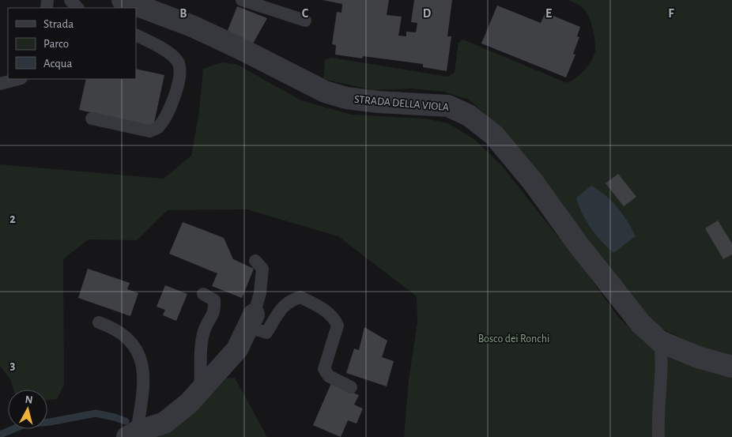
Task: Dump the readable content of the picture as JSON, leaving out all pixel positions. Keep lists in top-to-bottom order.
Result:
{
  "streets": {
    "street": ["STRADA DELLA VIOLA"]
  },
  "parks": ["Bosco dei Ronchi"],
  "legend": ["Strada", "Parco", "Acqua"],
  "north": "top",
  "grid": {
    "columns": [
      "B",
      "C",
      "D",
      "E",
      "F"
    ],
    "rows": ["2", "3"]
  }
}
